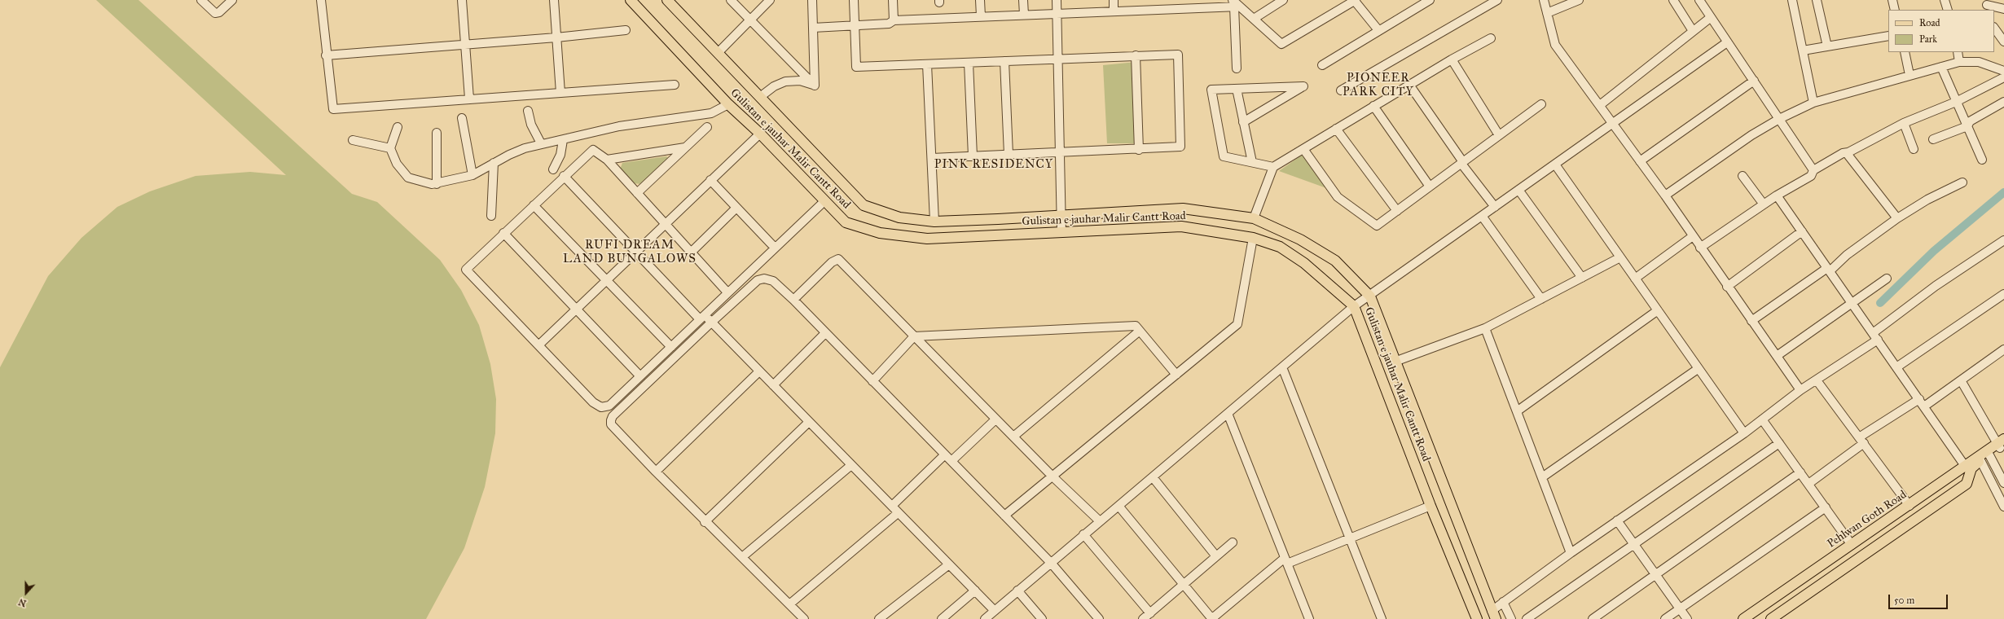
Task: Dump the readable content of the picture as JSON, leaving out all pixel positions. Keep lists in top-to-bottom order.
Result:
{
  "streets": {
    "main road": ["Gulistan e jauhar Malir Cantt Road", "Pehlwan Goth Road"]
  },
  "districts": ["PIONEER PARK CITY", "PINK RESIDENCY", "RUFI DREAM LAND BUNGALOWS"],
  "legend": ["Road", "Park"],
  "scale_bar": "50 m",
  "north": "bottom"
}
